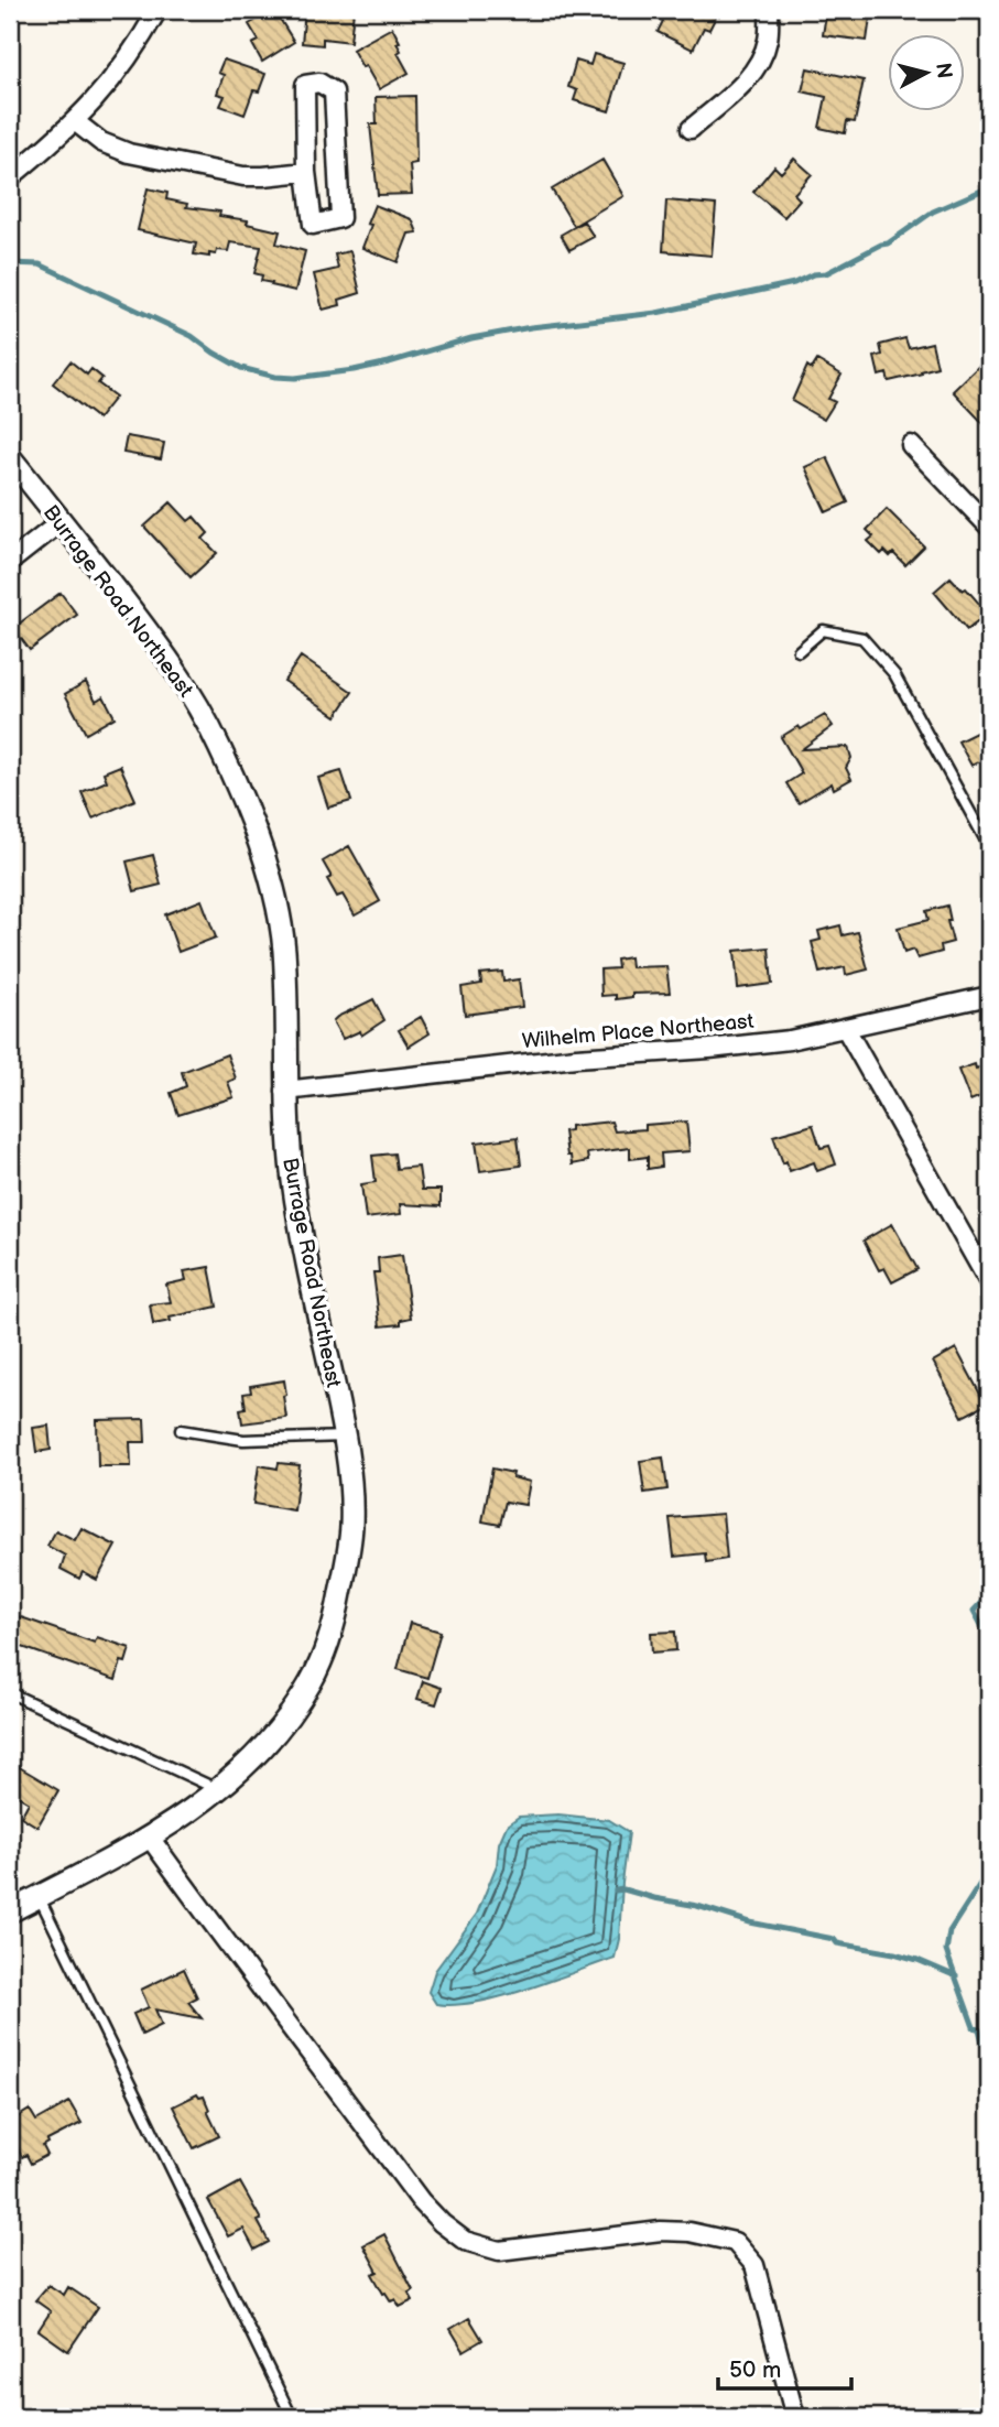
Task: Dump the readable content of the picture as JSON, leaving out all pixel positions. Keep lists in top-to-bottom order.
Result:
{
  "streets": {
    "street": ["Burrage Road Northeast", "Wilhelm Place Northeast"]
  },
  "crossings": [
    ["Burrage Road Northeast", "Wilhelm Place Northeast"]
  ],
  "scale_bar": "50 m",
  "north": "right"
}
